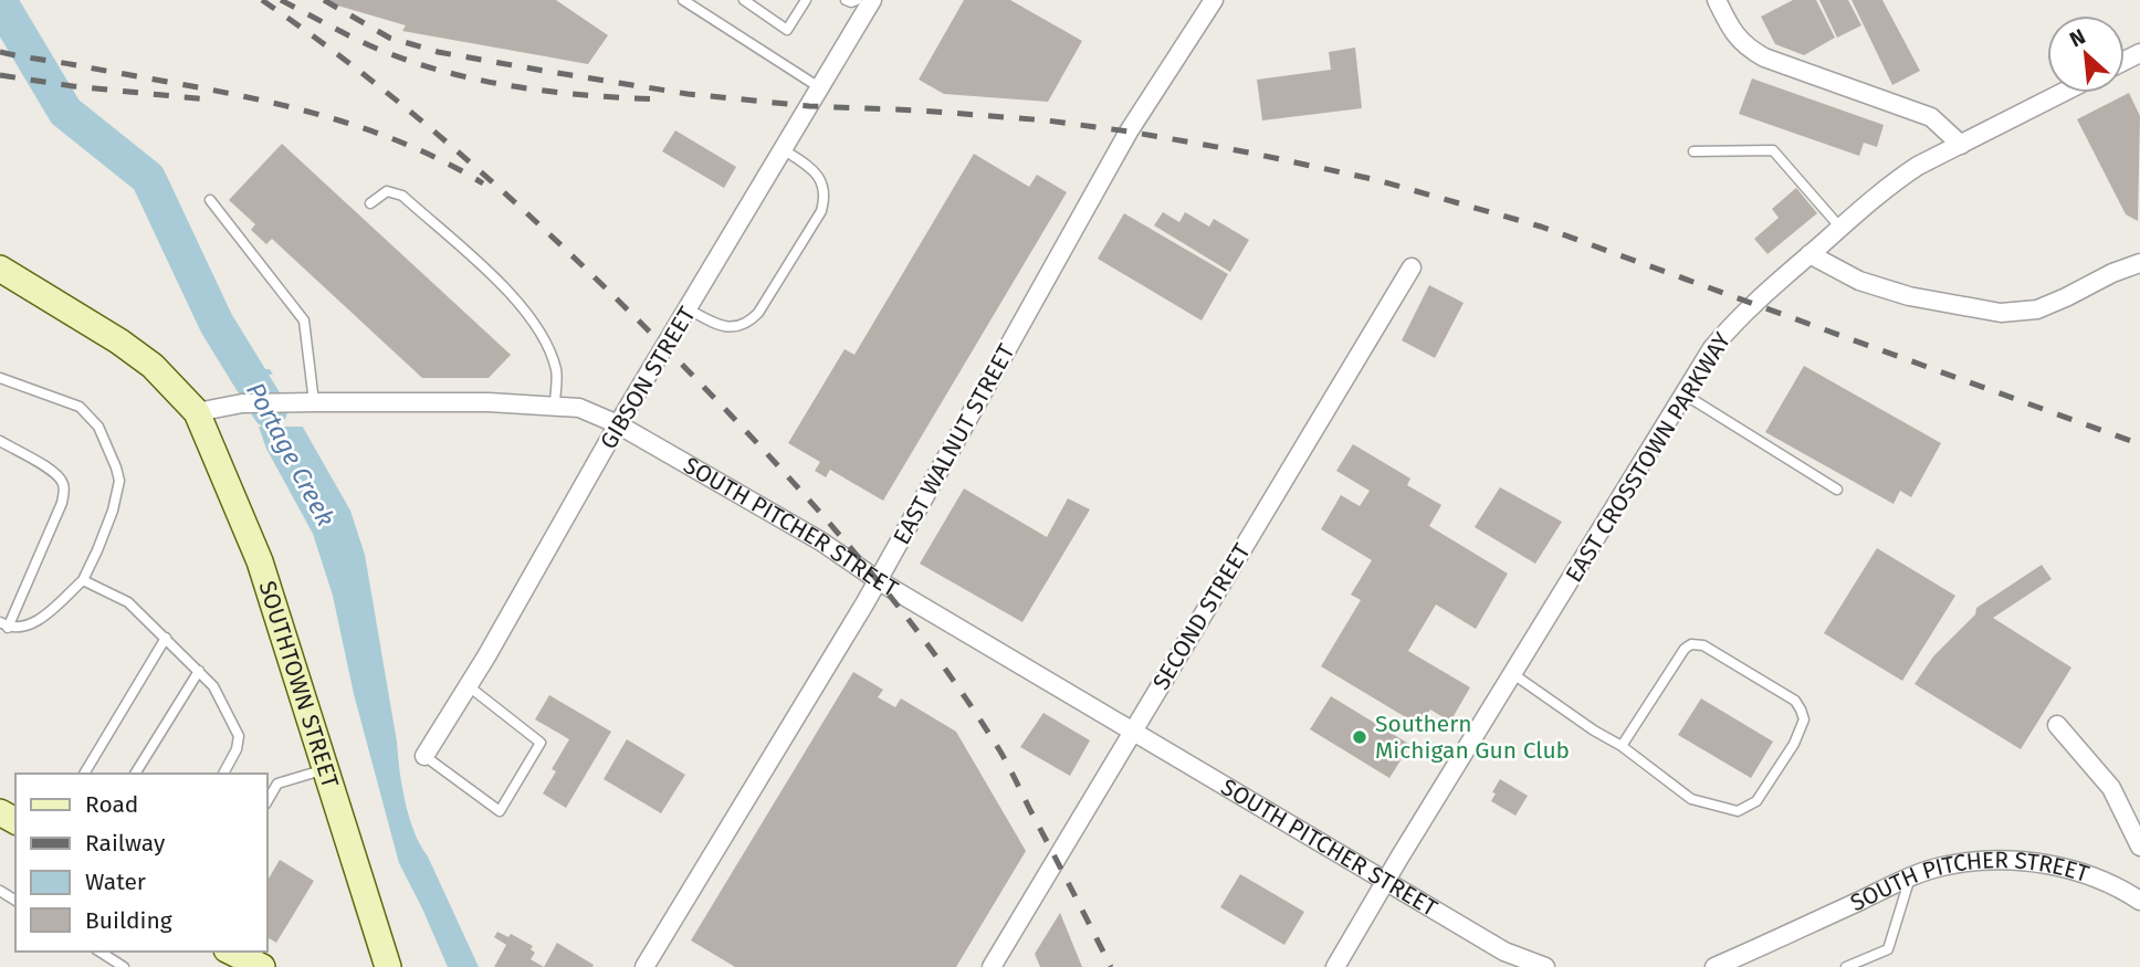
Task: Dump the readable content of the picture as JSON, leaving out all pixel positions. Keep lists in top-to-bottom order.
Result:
{
  "streets": {
    "main road": ["SOUTHTOWN STREET"],
    "street": [
      "GIBSON STREET",
      "EAST WALNUT STREET",
      "EAST CROSSTOWN PARKWAY",
      "SOUTH PITCHER STREET",
      "SECOND STREET"
    ]
  },
  "crossings": [
    ["GIBSON STREET", "SOUTH PITCHER STREET"],
    ["EAST WALNUT STREET", "SOUTH PITCHER STREET"],
    ["EAST CROSSTOWN PARKWAY", "SOUTH PITCHER STREET"],
    ["SOUTH PITCHER STREET", "SECOND STREET"],
    ["SOUTH PITCHER STREET", "SOUTHTOWN STREET"]
  ],
  "water": ["Portage Creek"],
  "places": ["Southern Michigan Gun Club"],
  "legend": [
    "Road",
    "Railway",
    "Water",
    "Building"
  ],
  "north": "top left"
}
